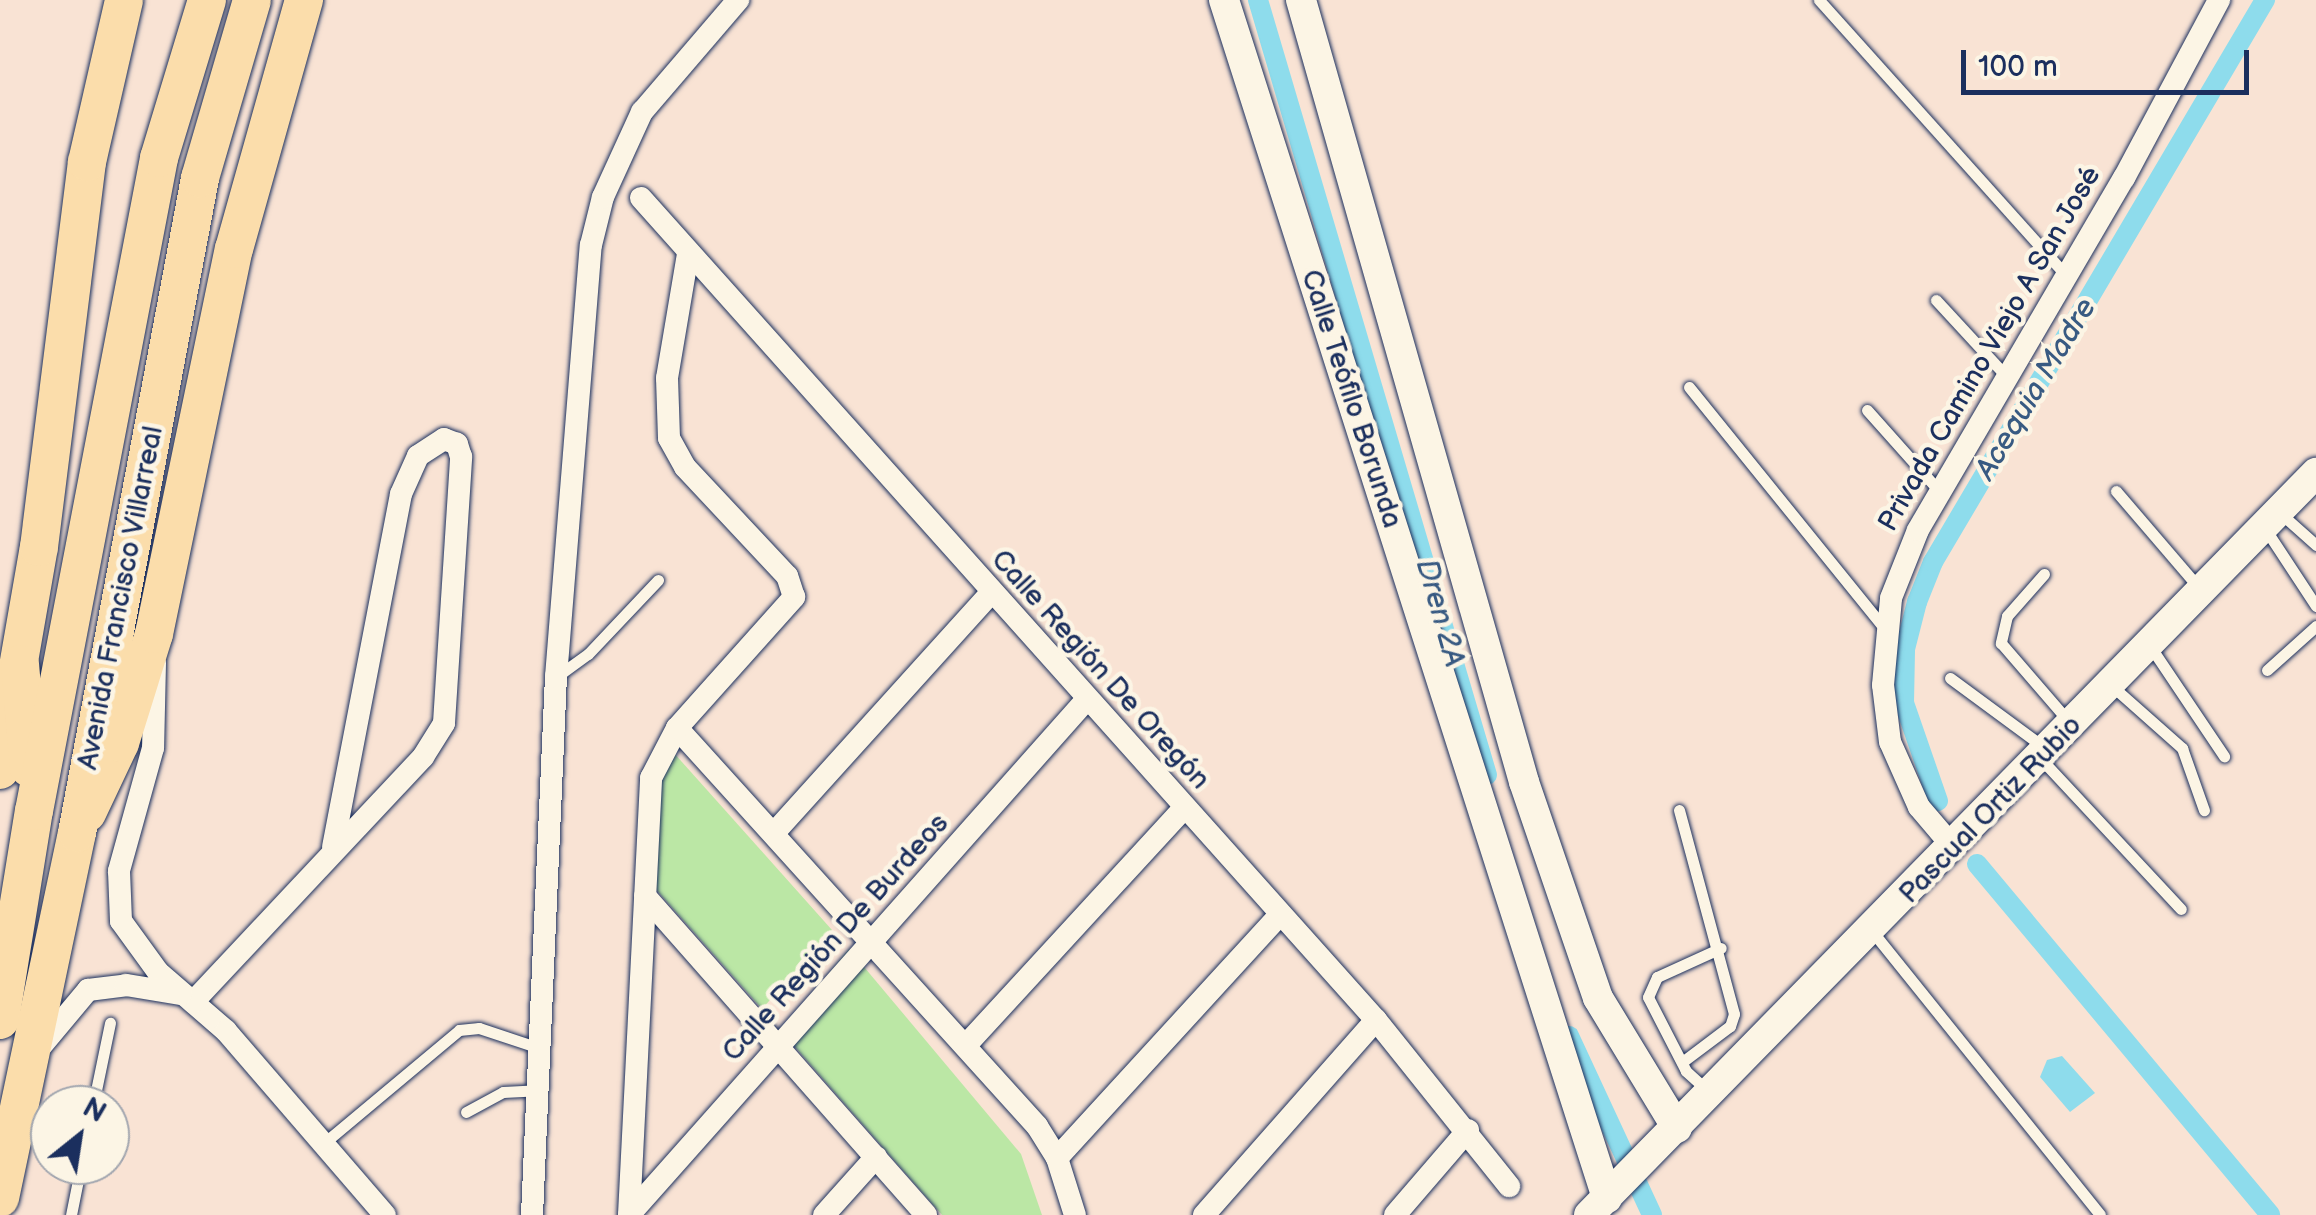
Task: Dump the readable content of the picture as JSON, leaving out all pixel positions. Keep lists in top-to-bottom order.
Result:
{
  "streets": {
    "main road": ["Avenida Francisco Villarreal"],
    "street": [
      "Privada Camino Viejo A San José",
      "Calle Teófilo Borunda",
      "Calle Región De Oregón",
      "Pascual Ortiz Rubio",
      "Calle Región De Burdeos"
    ]
  },
  "crossings": [
    ["Privada Camino Viejo A San José", "Pascual Ortiz Rubio"],
    ["Calle Teófilo Borunda", "Pascual Ortiz Rubio"],
    ["Calle Región De Oregón", "Calle Región De Burdeos"]
  ],
  "water": ["Acequia Madre", "Dren 2A"],
  "scale_bar": "100 m",
  "north": "top right"
}
